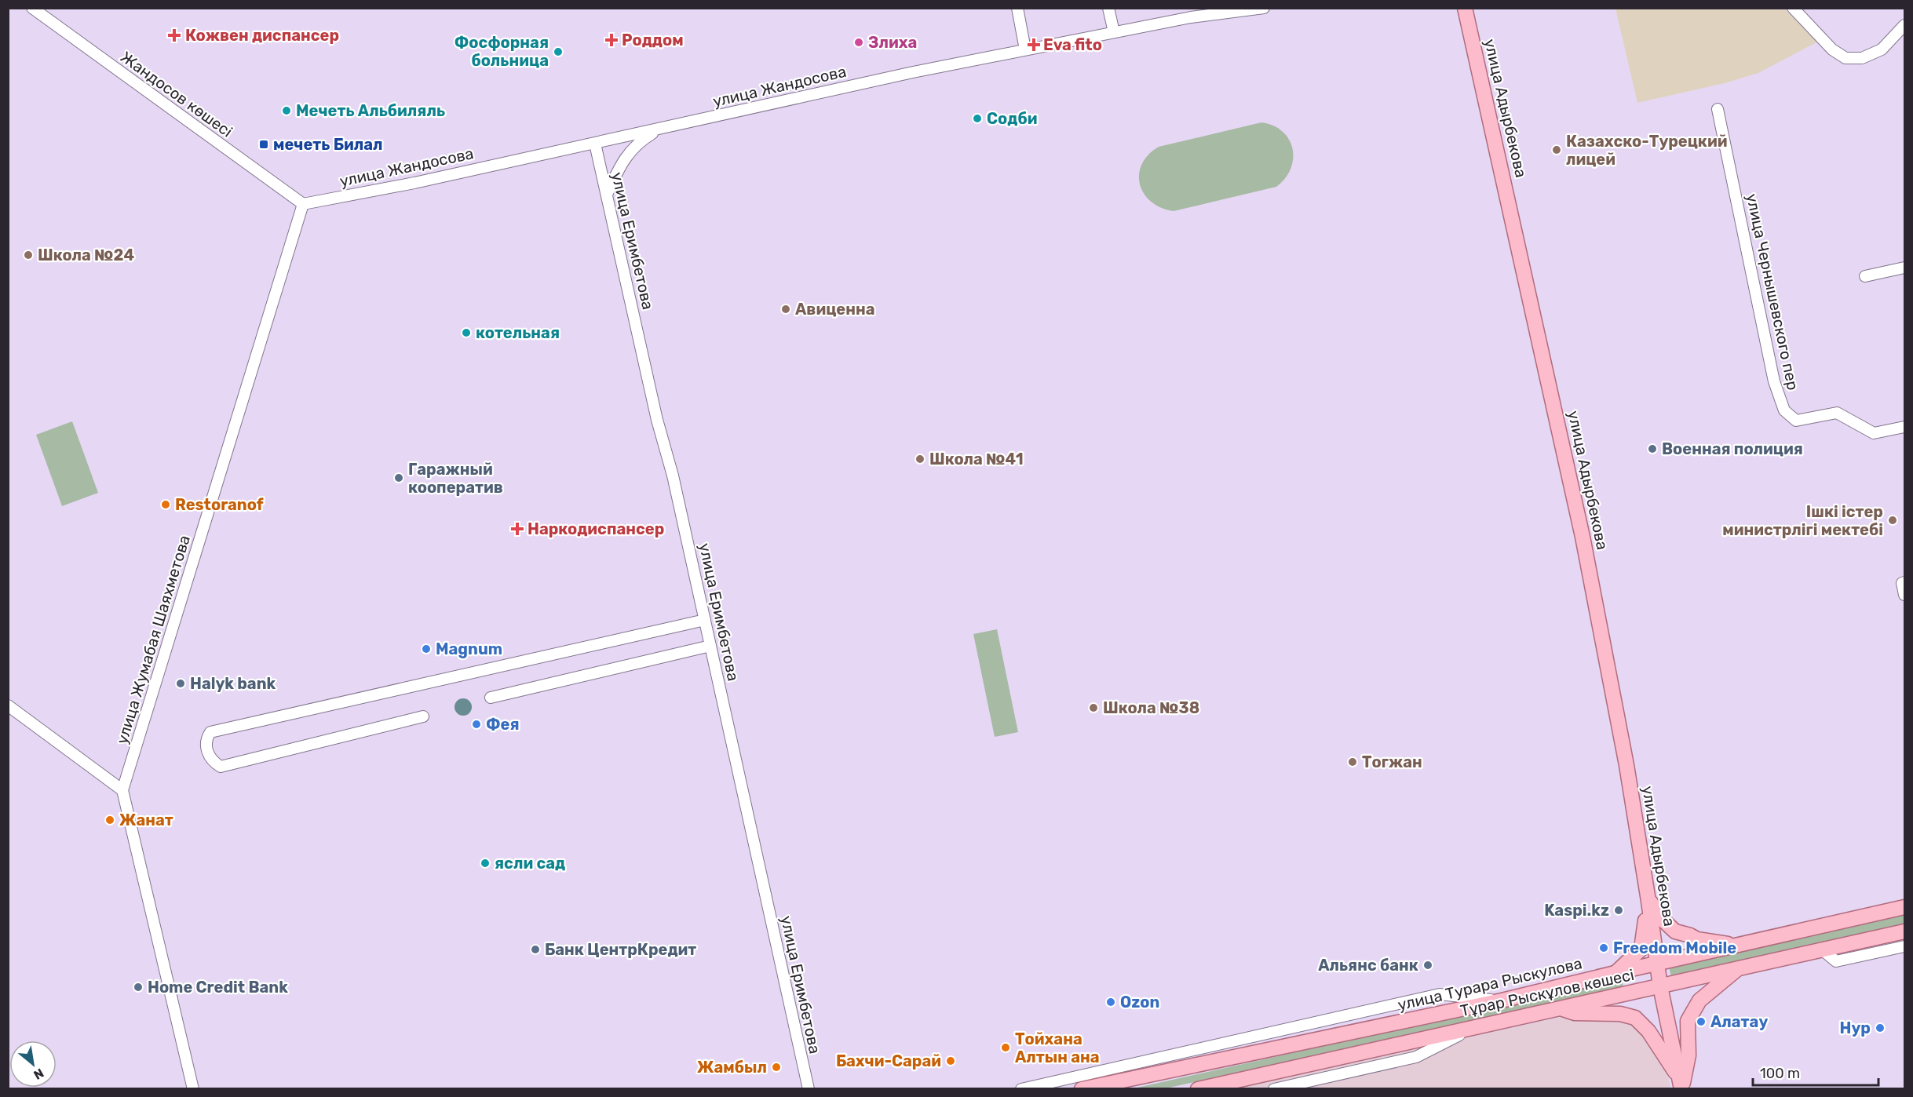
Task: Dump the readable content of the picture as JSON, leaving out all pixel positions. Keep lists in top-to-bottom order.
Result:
{
  "streets": {
    "main road": ["улица Адырбекова", "улица Турара Рыскулова", "Тұрар Рыскұлов көшесі"],
    "street": [
      "улица Жандосова",
      "Жандосов көшесі",
      "улица Еримбетова",
      "улица Чернышевского пер",
      "улица Жумабая Шаяхметова"
    ]
  },
  "crossings": [
    ["улица Жандосова", "Жандосов көшесі"],
    ["улица Жандосова", "улица Еримбетова"],
    ["улица Жандосова", "улица Жумабая Шаяхметова"],
    ["Жандосов көшесі", "улица Жумабая Шаяхметова"],
    ["улица Адырбекова", "улица Турара Рыскулова"],
    ["улица Адырбекова", "Тұрар Рыскұлов көшесі"]
  ],
  "places": {
    "health": [
      "Кожвен диспансер",
      "Роддом",
      "Eva fito",
      "Наркодиспансер"
    ],
    "other": [
      "Злиха",
      "Фосфорная больница",
      "Мечеть Альбиляль",
      "Содби",
      "Казахско-Турецкий лицей",
      "Школа №24",
      "Авиценна",
      "котельная",
      "Военная полиция",
      "Школа №41",
      "Гаражный кооператив",
      "Restoranof",
      "Ішкі істер министрлігі мектебі",
      "Magnum",
      "Halyk bank",
      "Школа №38",
      "Фея",
      "Тогжан",
      "Жанат",
      "ясли сад",
      "Kaspi.kz",
      "Freedom Mobile",
      "Банк ЦентрКредит",
      "Альянс банк",
      "Home Credit Bank",
      "Ozon",
      "Алатау",
      "Нур",
      "Тойхана Алтын ана",
      "Бахчи-Сарай",
      "Жамбыл"
    ],
    "transit": ["мечеть Билал"]
  },
  "scale_bar": "100 m",
  "north": "bottom right"
}
